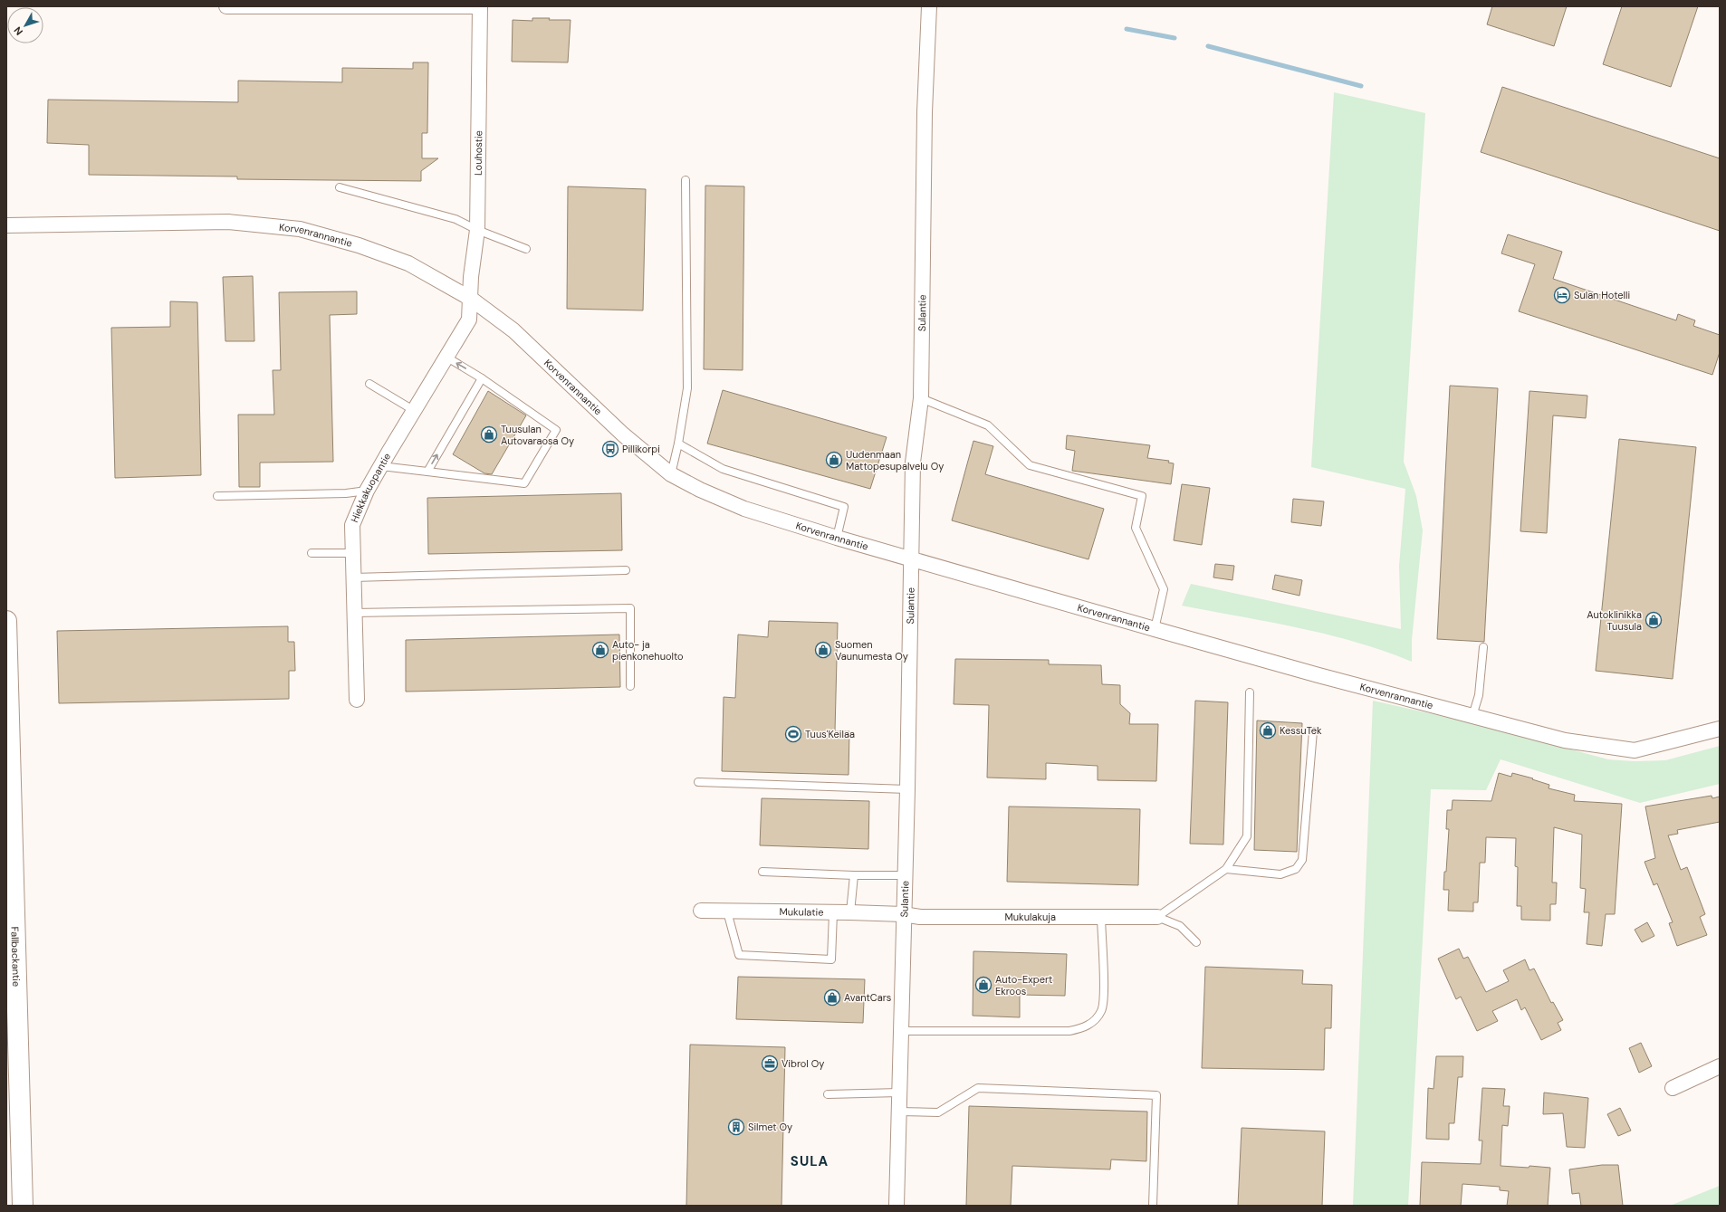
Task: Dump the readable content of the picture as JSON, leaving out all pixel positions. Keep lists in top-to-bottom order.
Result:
{
  "streets": {
    "street": [
      "Louhostie",
      "Korvenrannantie",
      "Sulantie",
      "Hiekkakuopantie",
      "Mukulatie",
      "Mukulakuja",
      "Fallbackantie"
    ]
  },
  "crossings": [
    ["Louhostie", "Korvenrannantie"],
    ["Louhostie", "Hiekkakuopantie"],
    ["Korvenrannantie", "Sulantie"],
    ["Korvenrannantie", "Hiekkakuopantie"],
    ["Sulantie", "Mukulatie"],
    ["Sulantie", "Mukulakuja"],
    ["Mukulatie", "Mukulakuja"]
  ],
  "districts": ["SULA"],
  "places": {
    "hotel": ["Sulan Hotelli"],
    "shop": [
      "Tuusulan Autovaraosa Oy",
      "Uudenmaan Mattopesupalvelu Oy",
      "Autoklinikka Tuusula",
      "Auto- ja pienkonehuolto",
      "Suomen Vaunumesta Oy",
      "KessuTek",
      "Auto-Expert Ekroos",
      "AvantCars"
    ],
    "bus stop": ["Pillikorpi"],
    "sports": ["Tuus'Keilaa"],
    "office": ["Vibrol Oy"],
    "building": ["Silmet Oy"]
  },
  "north": "bottom left"
}
